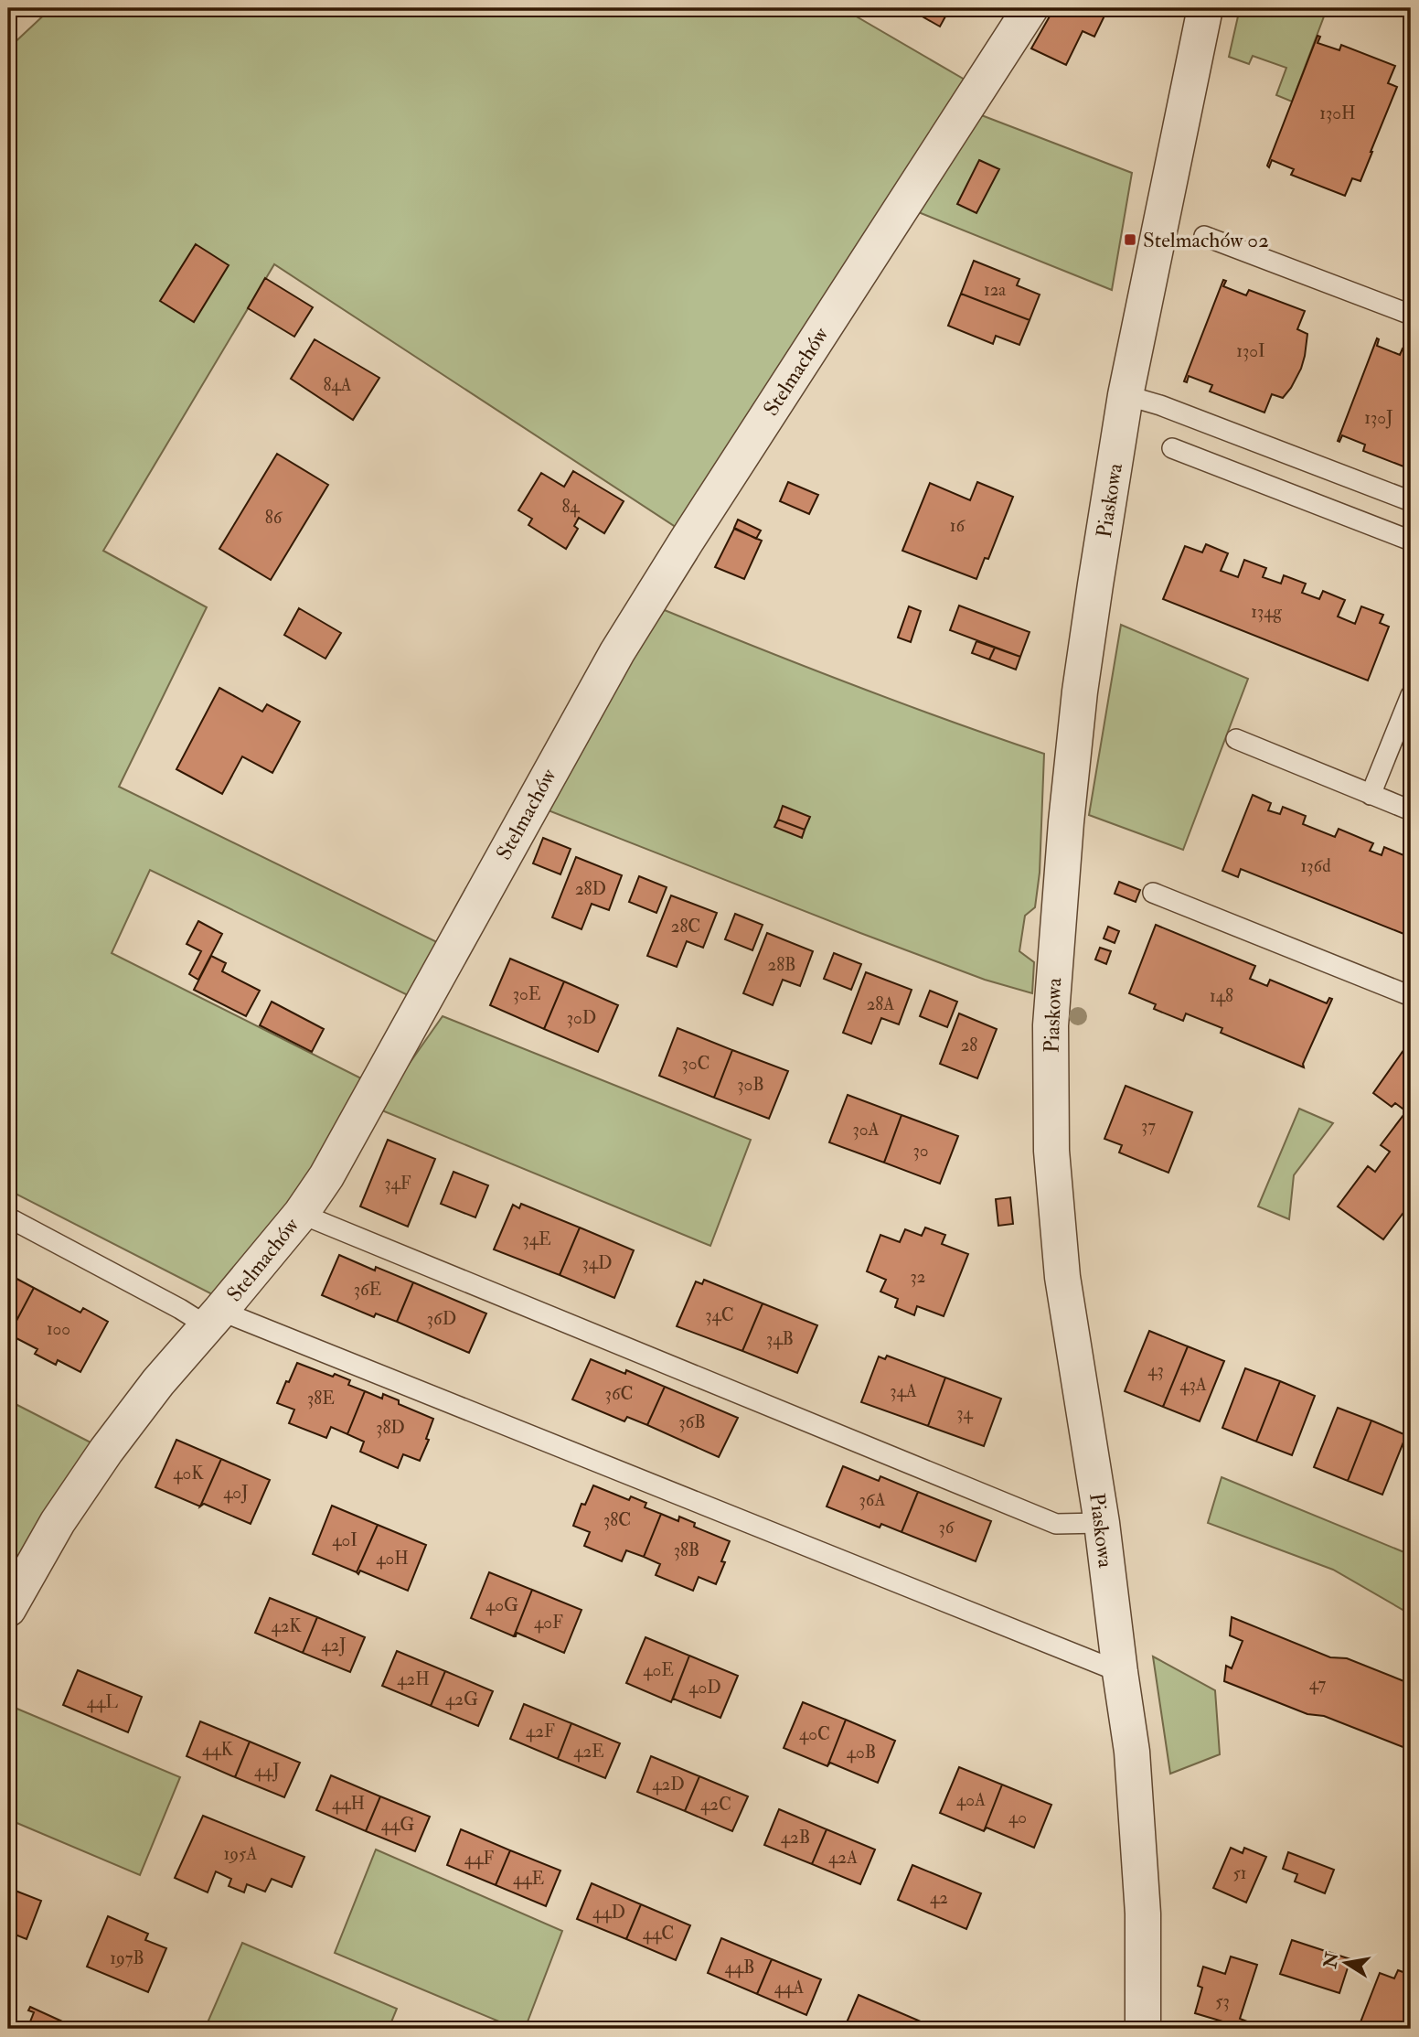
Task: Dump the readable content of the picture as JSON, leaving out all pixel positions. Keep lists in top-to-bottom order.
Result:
{
  "streets": {
    "street": ["Stelmachów", "Piaskowa"]
  },
  "places": {
    "transit": ["Stelmachów 02"]
  },
  "house_numbers": [
    "130H",
    "12a",
    "130I",
    "84A",
    "130J",
    "84",
    "86",
    "16",
    "134g",
    "136d",
    "28D",
    "28C",
    "28B",
    "30E",
    "148",
    "28A",
    "30D",
    "28",
    "30C",
    "30B",
    "37",
    "30A",
    "30",
    "34F",
    "34E",
    "34D",
    "32",
    "36E",
    "34C",
    "36D",
    "100",
    "34B",
    "43",
    "43A",
    "34A",
    "36C",
    "38E",
    "34",
    "36B",
    "38D",
    "40K",
    "40J",
    "36A",
    "38C",
    "36",
    "40I",
    "38B",
    "40H",
    "40G",
    "40F",
    "42K",
    "42J",
    "40E",
    "42H",
    "47",
    "40D",
    "42G",
    "44L",
    "42F",
    "40C",
    "44K",
    "42E",
    "40B",
    "44J",
    "42D",
    "40A",
    "44H",
    "42C",
    "40",
    "44G",
    "42B",
    "195A",
    "42A",
    "44F",
    "51",
    "44E",
    "42",
    "44D",
    "44C",
    "197B",
    "44B",
    "44A",
    "53"
  ],
  "north": "left"
}
